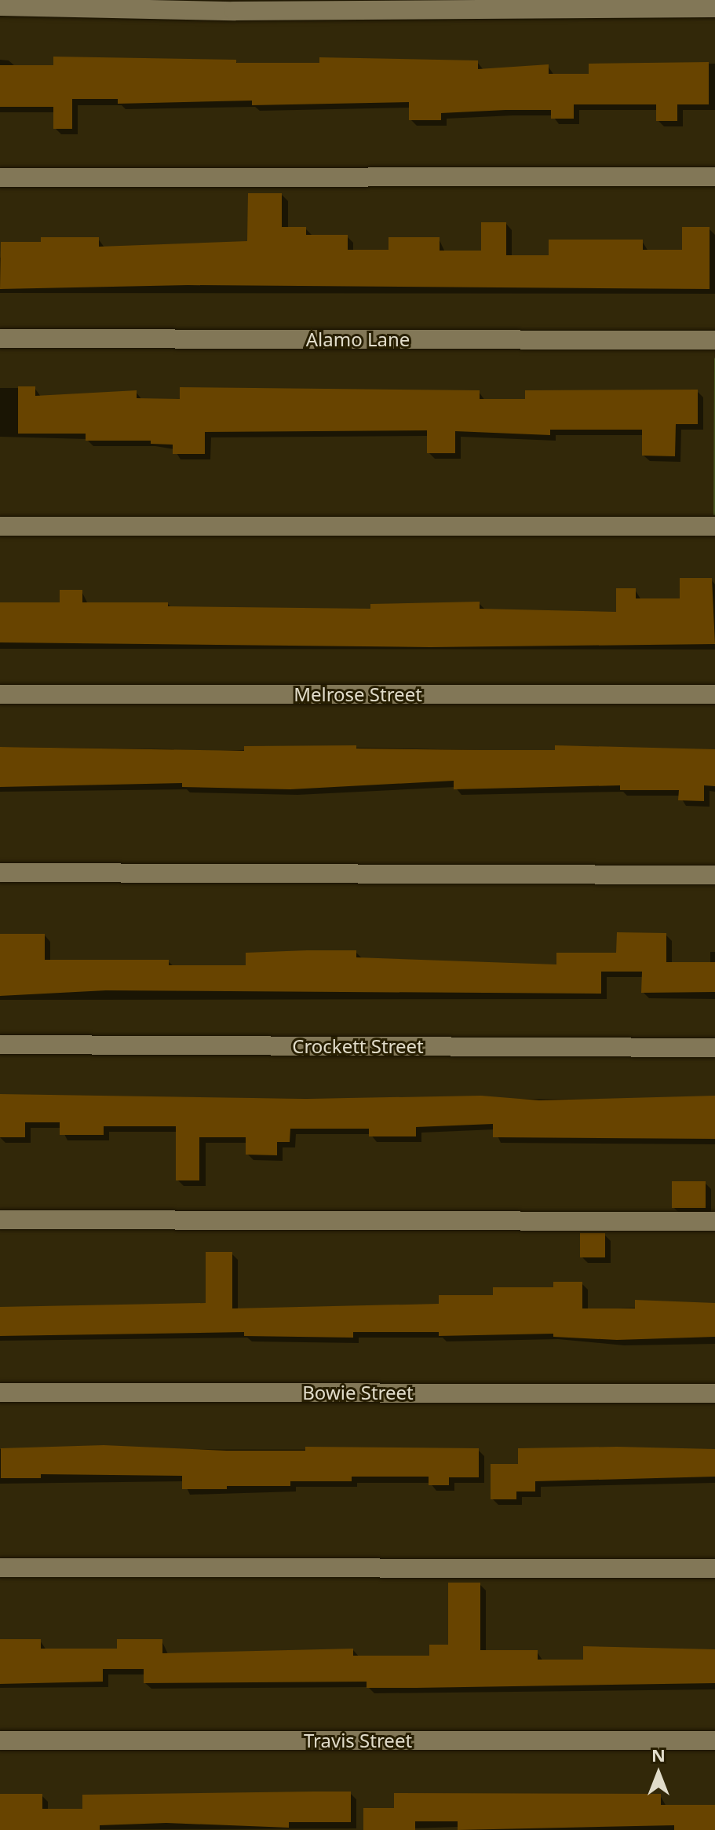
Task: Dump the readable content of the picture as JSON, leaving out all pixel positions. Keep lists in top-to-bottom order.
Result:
{
  "streets": {
    "street": [
      "Alamo Lane",
      "Melrose Street",
      "Crockett Street",
      "Bowie Street",
      "Travis Street"
    ]
  },
  "north": "top"
}
